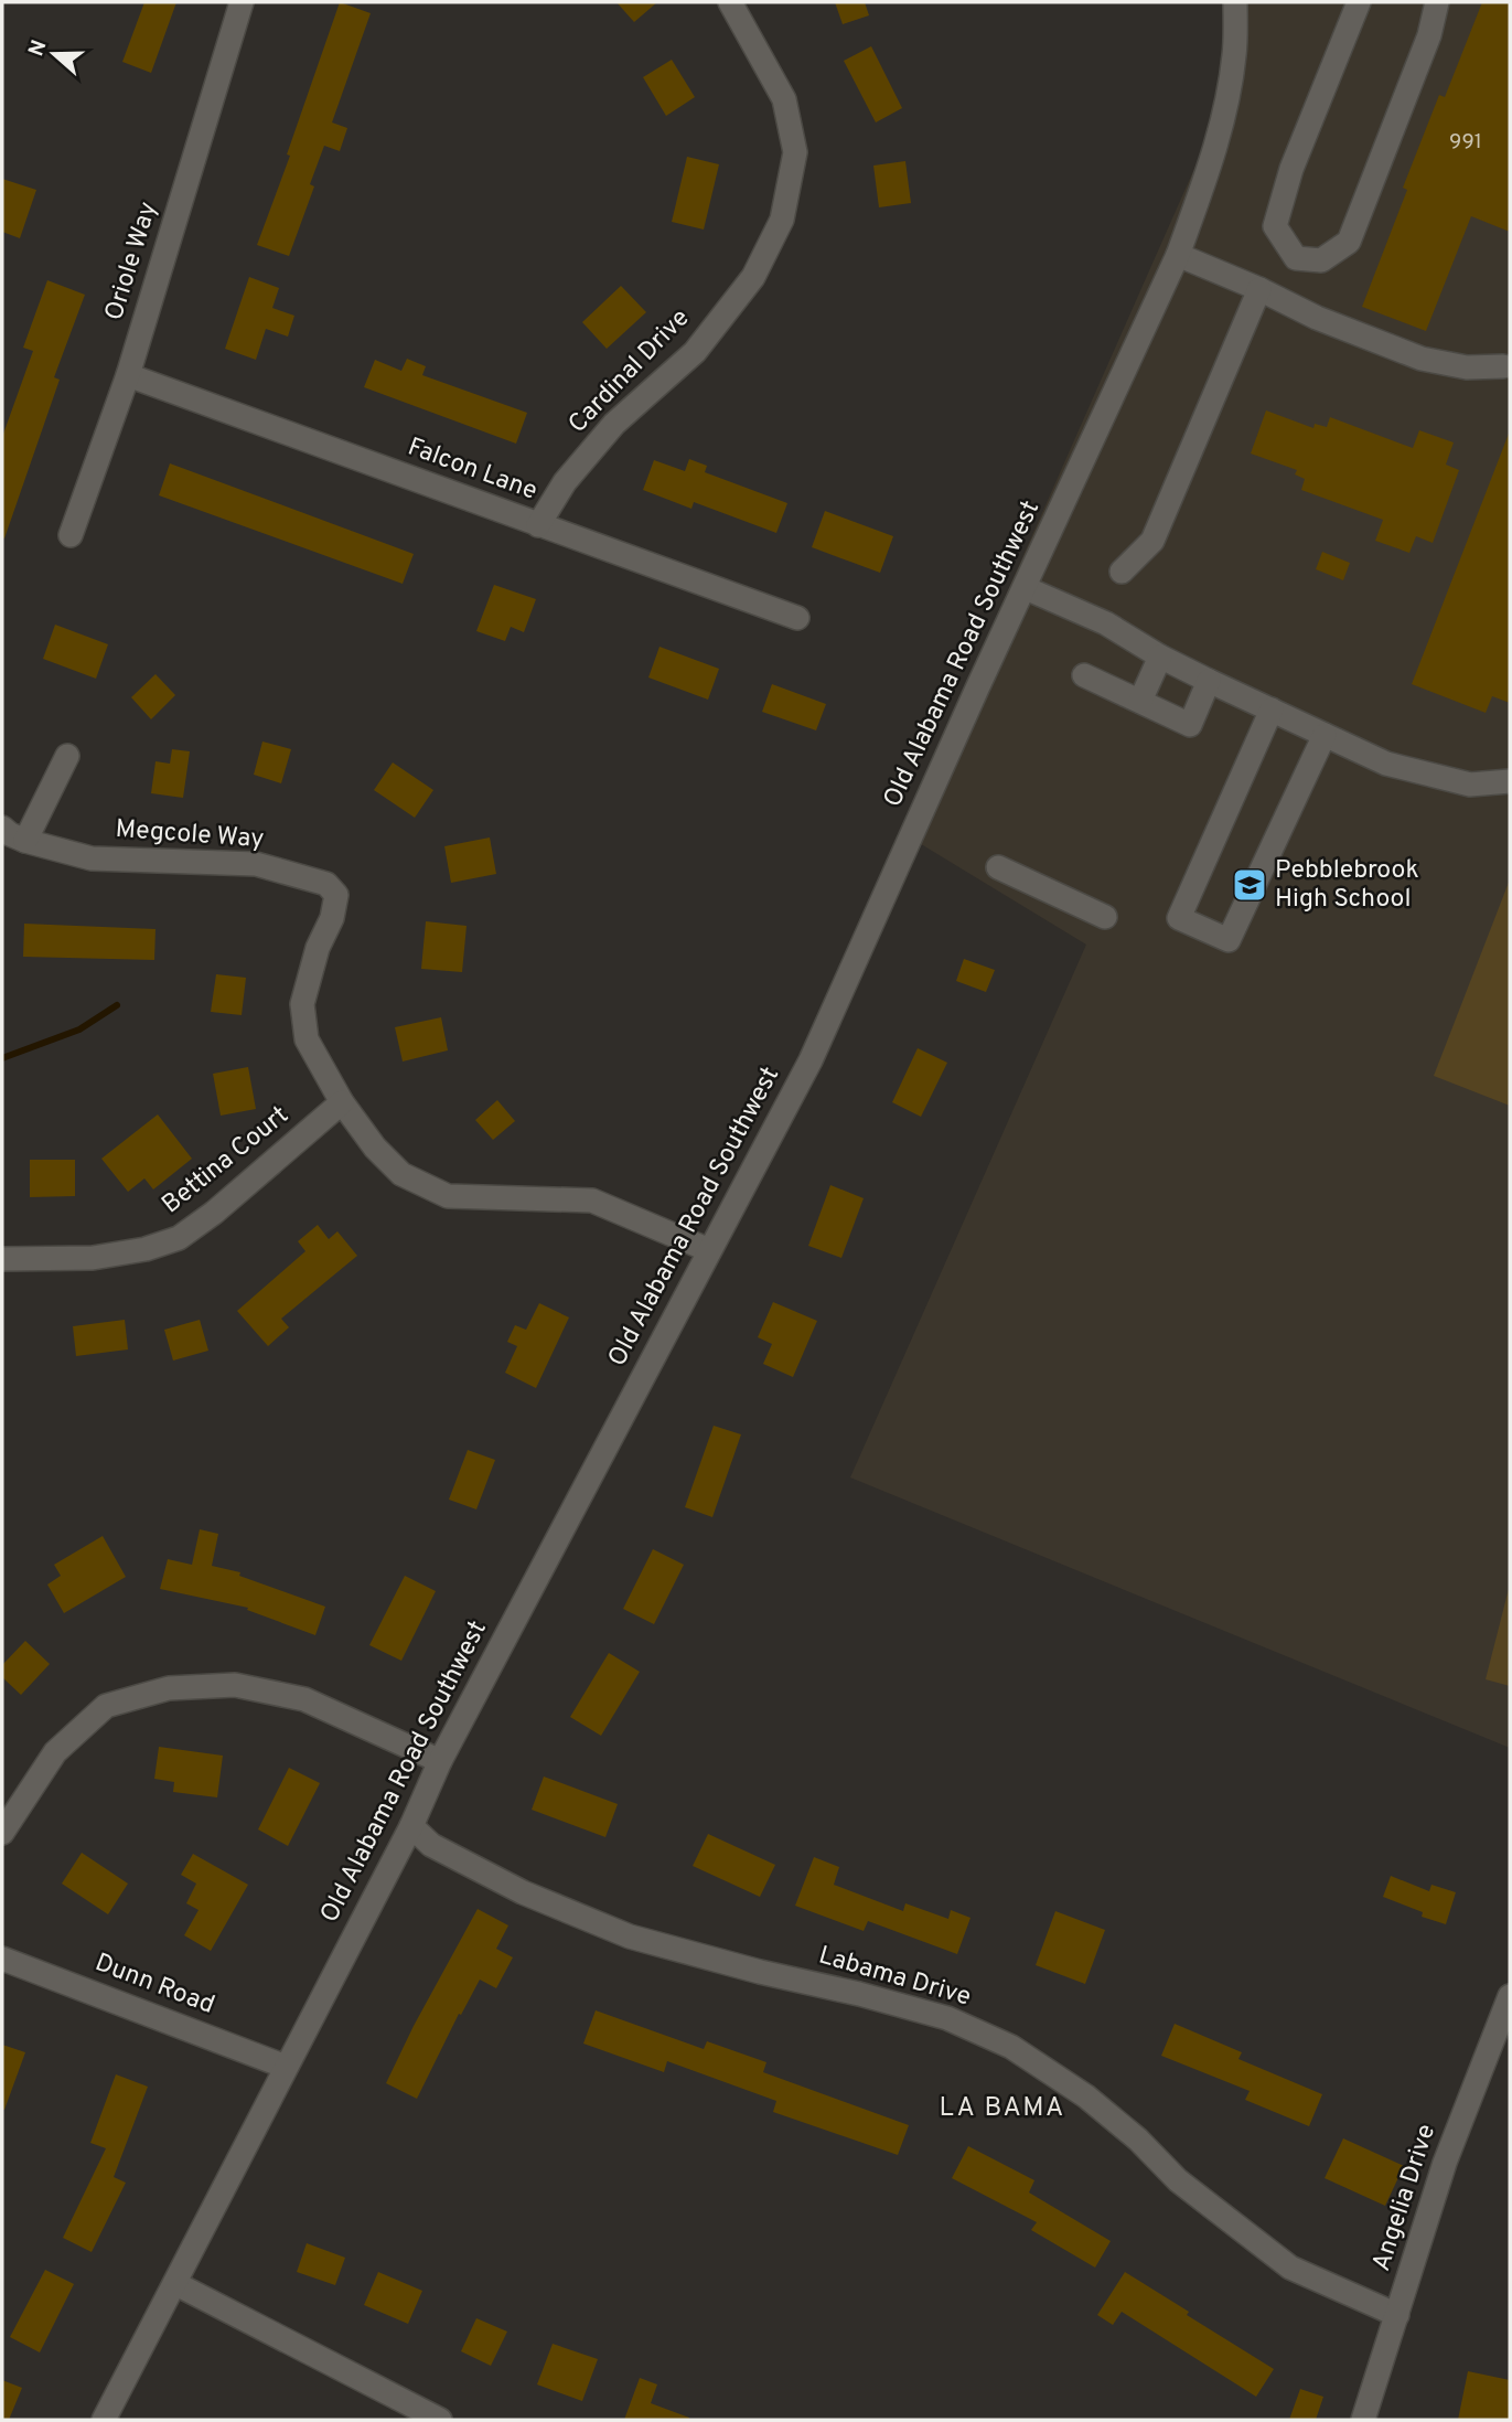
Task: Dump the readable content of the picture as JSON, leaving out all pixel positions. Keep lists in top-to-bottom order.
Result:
{
  "streets": {
    "street": [
      "Oriole Way",
      "Cardinal Drive",
      "Falcon Lane",
      "Old Alabama Road Southwest",
      "Megcole Way",
      "Bettina Court",
      "Labama Drive",
      "Dunn Road",
      "Angelia Drive"
    ]
  },
  "crossings": [
    ["Oriole Way", "Falcon Lane"],
    ["Cardinal Drive", "Falcon Lane"],
    ["Old Alabama Road Southwest", "Megcole Way"],
    ["Old Alabama Road Southwest", "Labama Drive"],
    ["Old Alabama Road Southwest", "Dunn Road"],
    ["Megcole Way", "Bettina Court"],
    ["Labama Drive", "Angelia Drive"]
  ],
  "districts": ["LA BAMA"],
  "places": {
    "school or university": ["Pebblebrook High School"]
  },
  "house_numbers": ["991"],
  "north": "left"
}
